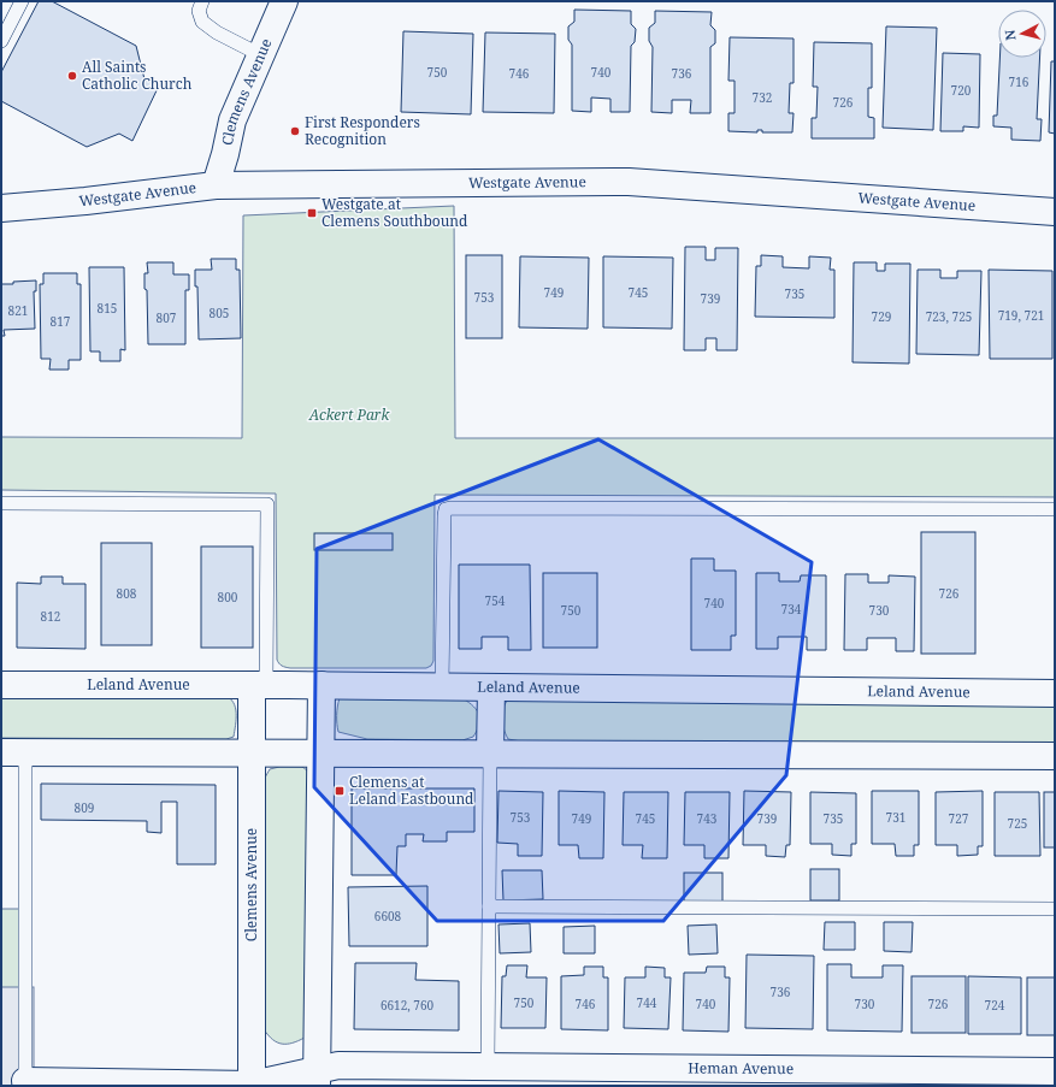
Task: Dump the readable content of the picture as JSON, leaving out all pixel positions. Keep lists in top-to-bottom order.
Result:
{
  "streets": {
    "street": [
      "Clemens Avenue",
      "Westgate Avenue",
      "Leland Avenue",
      "Heman Avenue"
    ]
  },
  "crossings": [
    ["Clemens Avenue", "Westgate Avenue"],
    ["Clemens Avenue", "Leland Avenue"],
    ["Clemens Avenue", "Heman Avenue"]
  ],
  "parks": ["Ackert Park"],
  "places": {
    "other": ["All Saints Catholic Church", "First Responders Recognition"],
    "transit": ["Westgate at Clemens Southbound", "Clemens at Leland Eastbound"]
  },
  "house_numbers": [
    "750",
    "740",
    "746",
    "736",
    "716",
    "720",
    "732",
    "726",
    "749",
    "745",
    "735",
    "753",
    "739",
    "815",
    "821",
    "805",
    "719, 721",
    "729",
    "723, 725",
    "807",
    "817",
    "808",
    "726",
    "800",
    "754",
    "740",
    "734",
    "750",
    "730",
    "812",
    "809",
    "753",
    "731",
    "749",
    "745",
    "743",
    "739",
    "735",
    "727",
    "725",
    "6608",
    "736",
    "750",
    "744",
    "746",
    "740",
    "730",
    "726",
    "6612, 760",
    "724"
  ],
  "north": "left"
}
